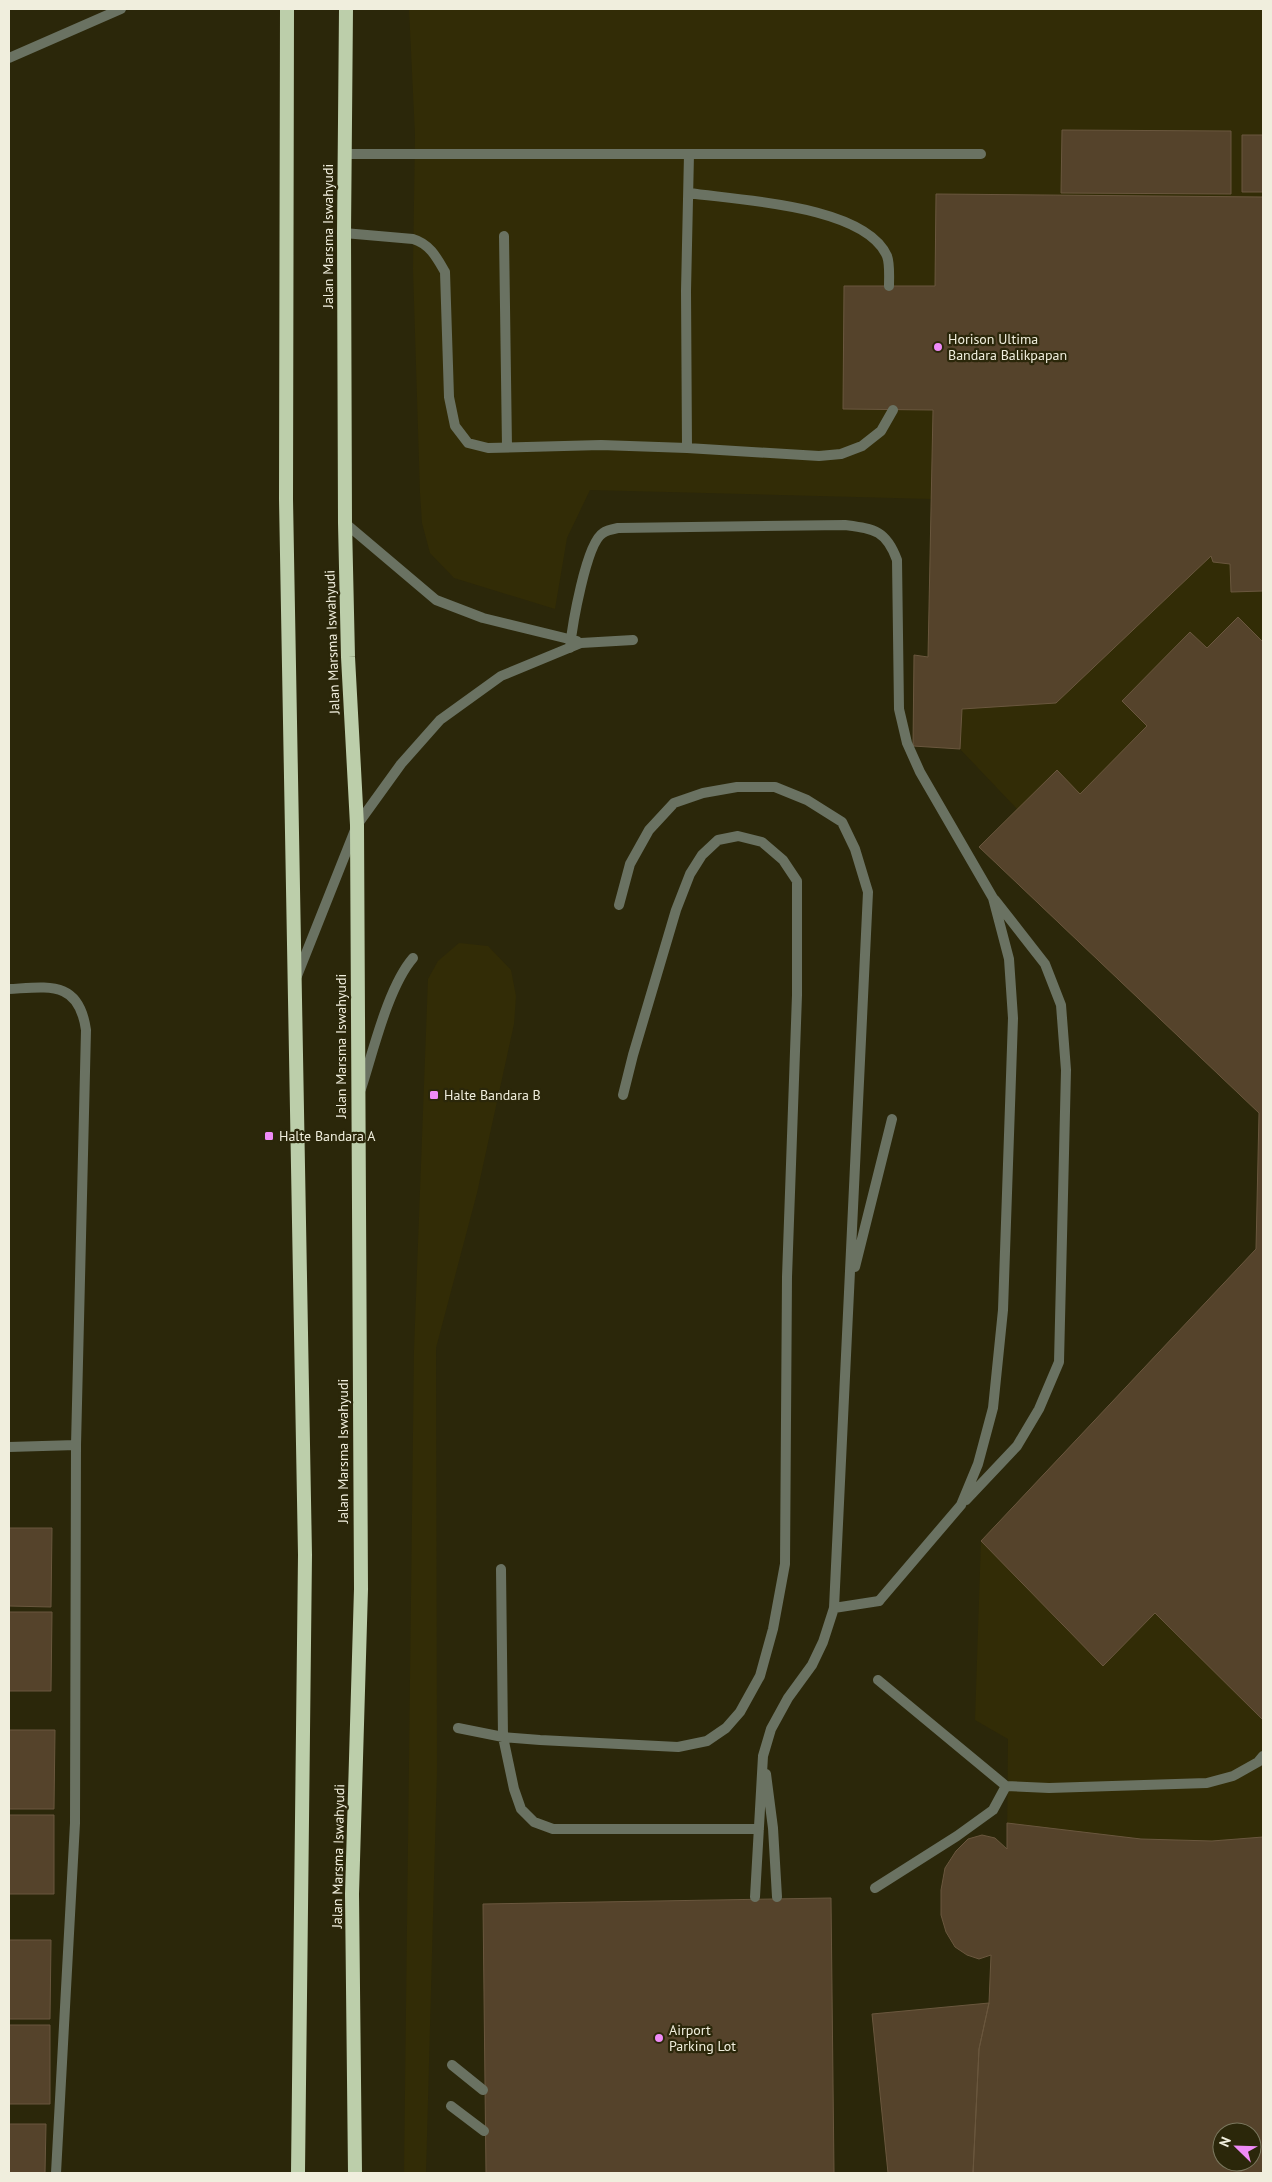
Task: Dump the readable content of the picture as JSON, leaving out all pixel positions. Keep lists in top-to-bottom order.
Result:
{
  "streets": {
    "highway": ["Jalan Marsma Iswahyudi"]
  },
  "places": {
    "other": ["Horison Ultima Bandara Balikpapan", "Airport Parking Lot"],
    "transit": ["Halte Bandara B", "Halte Bandara A"]
  },
  "north": "top left"
}
